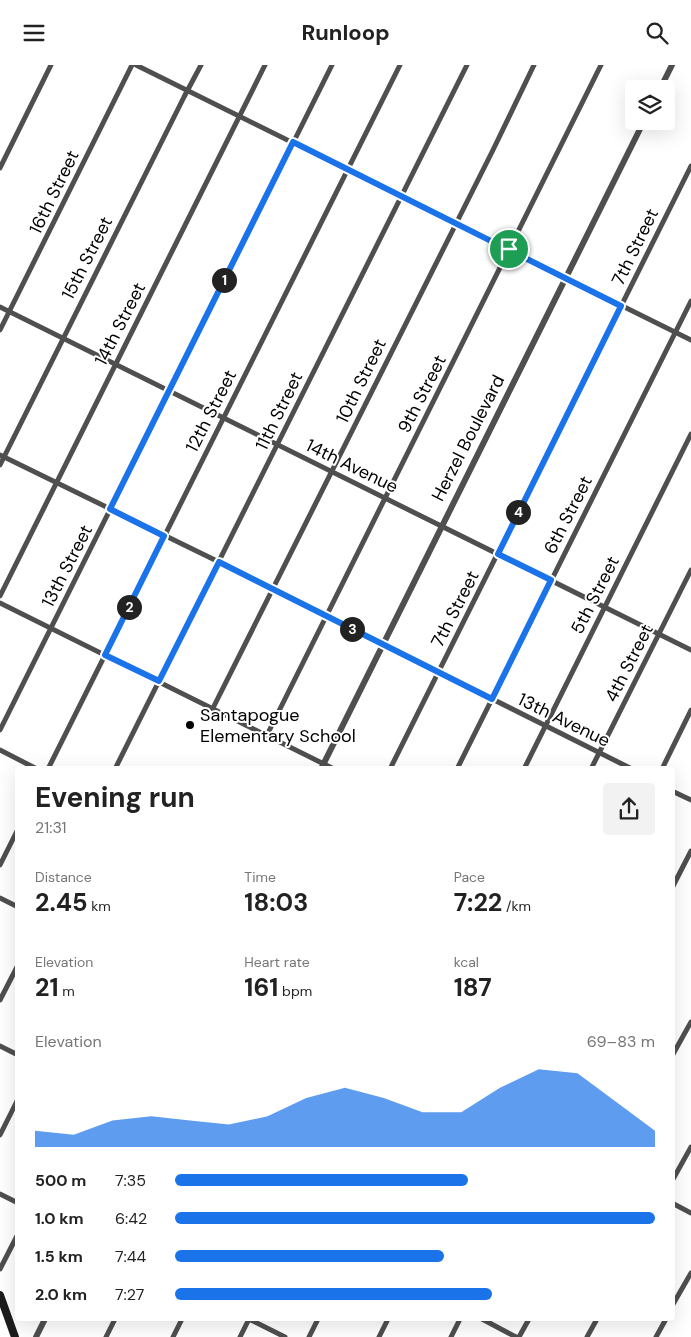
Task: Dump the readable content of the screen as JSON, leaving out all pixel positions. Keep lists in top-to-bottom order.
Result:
{
  "streets": {
    "street": [
      "16th Street",
      "7th Street",
      "15th Street",
      "14th Street",
      "10th Street",
      "9th Street",
      "12th Street",
      "11th Street",
      "Herzel Boulevard",
      "14th Avenue",
      "6th Street",
      "13th Street",
      "5th Street",
      "4th Street",
      "13th Avenue"
    ]
  },
  "crossings": [
    ["16th Street", "14th Avenue"],
    ["7th Street", "14th Avenue"],
    ["7th Street", "13th Avenue"],
    ["15th Street", "14th Avenue"],
    ["15th Street", "13th Avenue"],
    ["14th Street", "14th Avenue"],
    ["14th Street", "13th Avenue"],
    ["10th Street", "14th Avenue"],
    ["10th Street", "13th Avenue"],
    ["9th Street", "14th Avenue"],
    ["9th Street", "13th Avenue"],
    ["12th Street", "14th Avenue"],
    ["12th Street", "13th Avenue"],
    ["11th Street", "14th Avenue"],
    ["11th Street", "13th Avenue"],
    ["Herzel Boulevard", "14th Avenue"],
    ["Herzel Boulevard", "13th Avenue"],
    ["14th Avenue", "6th Street"],
    ["14th Avenue", "13th Street"],
    ["14th Avenue", "5th Street"],
    ["14th Avenue", "4th Street"],
    ["6th Street", "13th Avenue"],
    ["13th Street", "13th Avenue"],
    ["5th Street", "13th Avenue"],
    ["4th Street", "13th Avenue"]
  ],
  "places": ["Santapogue Elementary School"],
  "page": {
    "header": "Runloop",
    "pins": [
      "1",
      "4",
      "2",
      "3"
    ],
    "heading": ["Evening run", "21:31"],
    "stats": [
      ["Distance", "2.45 km"],
      ["Time", "18:03"],
      ["Pace", "7:22 /km"],
      ["Elevation", "21 m"],
      ["Heart rate", "161 bpm"],
      ["kcal", "187"]
    ],
    "chart": ["Elevation", "69–83 m"],
    "list": [
      {
        "name": "500 m",
        "note": "7:35"
      },
      {
        "name": "1.0 km",
        "note": "6:42"
      },
      {
        "name": "1.5 km",
        "note": "7:44"
      },
      {
        "name": "2.0 km",
        "note": "7:27"
      }
    ]
  }
}
